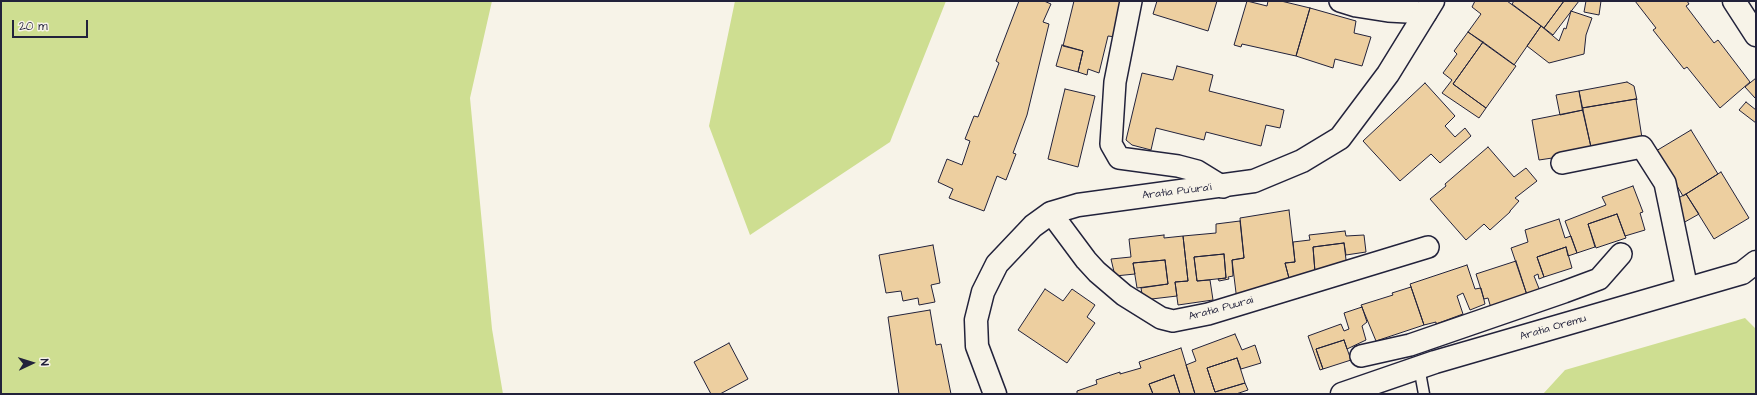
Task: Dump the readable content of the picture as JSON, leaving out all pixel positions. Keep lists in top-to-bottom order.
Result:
{
  "streets": {
    "main road": ["Aratia Pu'ura'i", "Aratia Oremu"],
    "street": ["Aratia Puurai"]
  },
  "crossings": [
    ["Aratia Pu'ura'i", "Aratia Puurai"]
  ],
  "scale_bar": "20 m",
  "north": "right"
}
